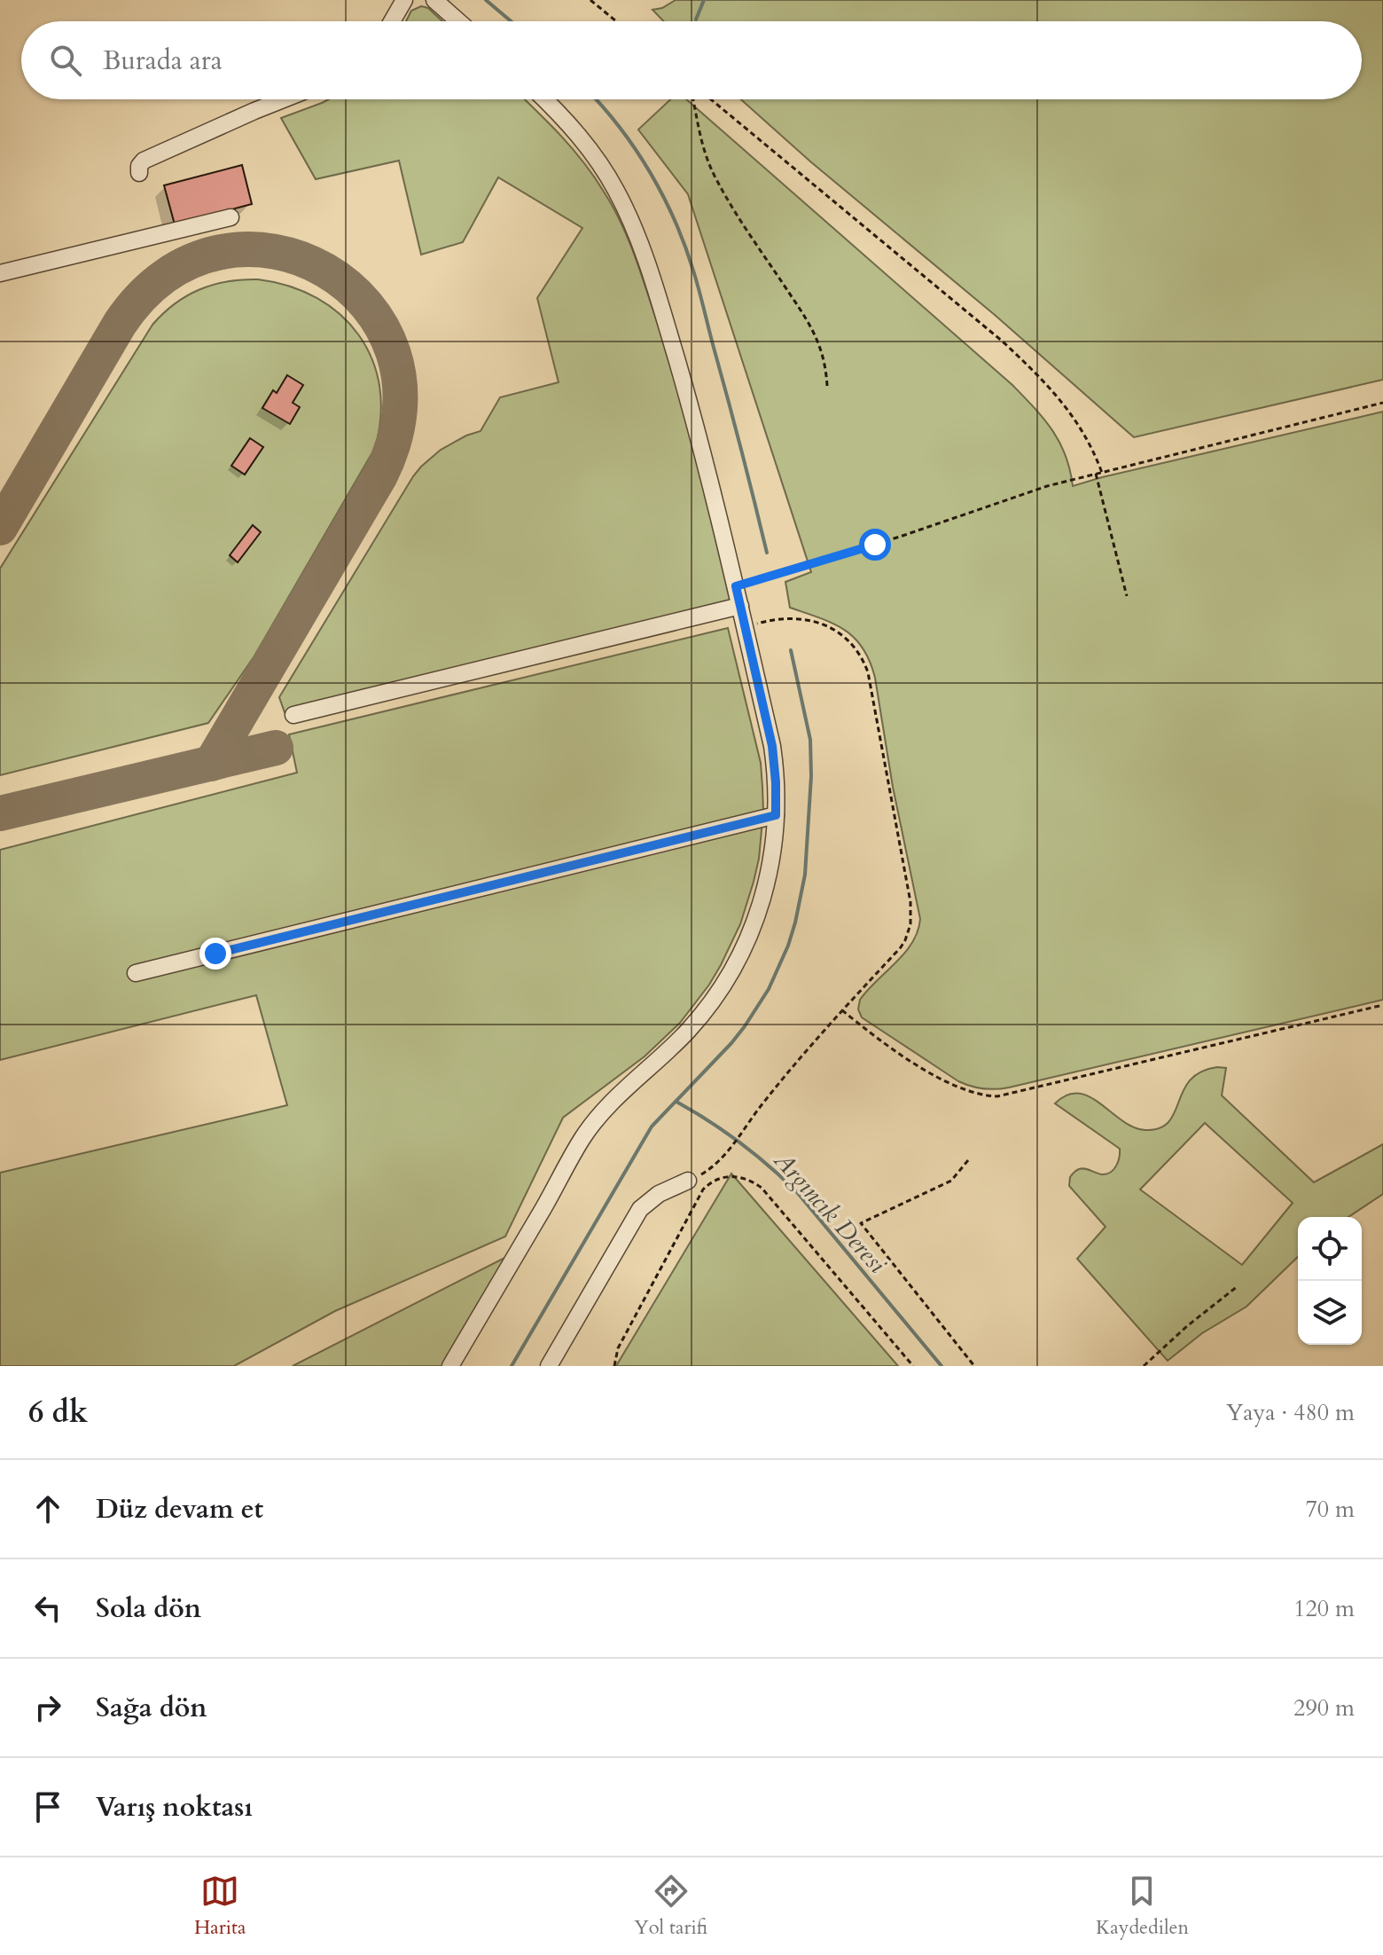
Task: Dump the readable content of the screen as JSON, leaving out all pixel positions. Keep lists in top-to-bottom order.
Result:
{
  "water": ["Argıncık Deresi"],
  "page": {
    "search": "Burada ara",
    "heading": ["6 dk", "Yaya · 480 m"],
    "list": [
      ["Düz devam et", "70 m"],
      ["Sola dön", "120 m"],
      ["Sağa dön", "290 m"],
      "Varış noktası"
    ],
    "nav": ["Harita", "Yol tarifi", "Kaydedilen"]
  }
}
